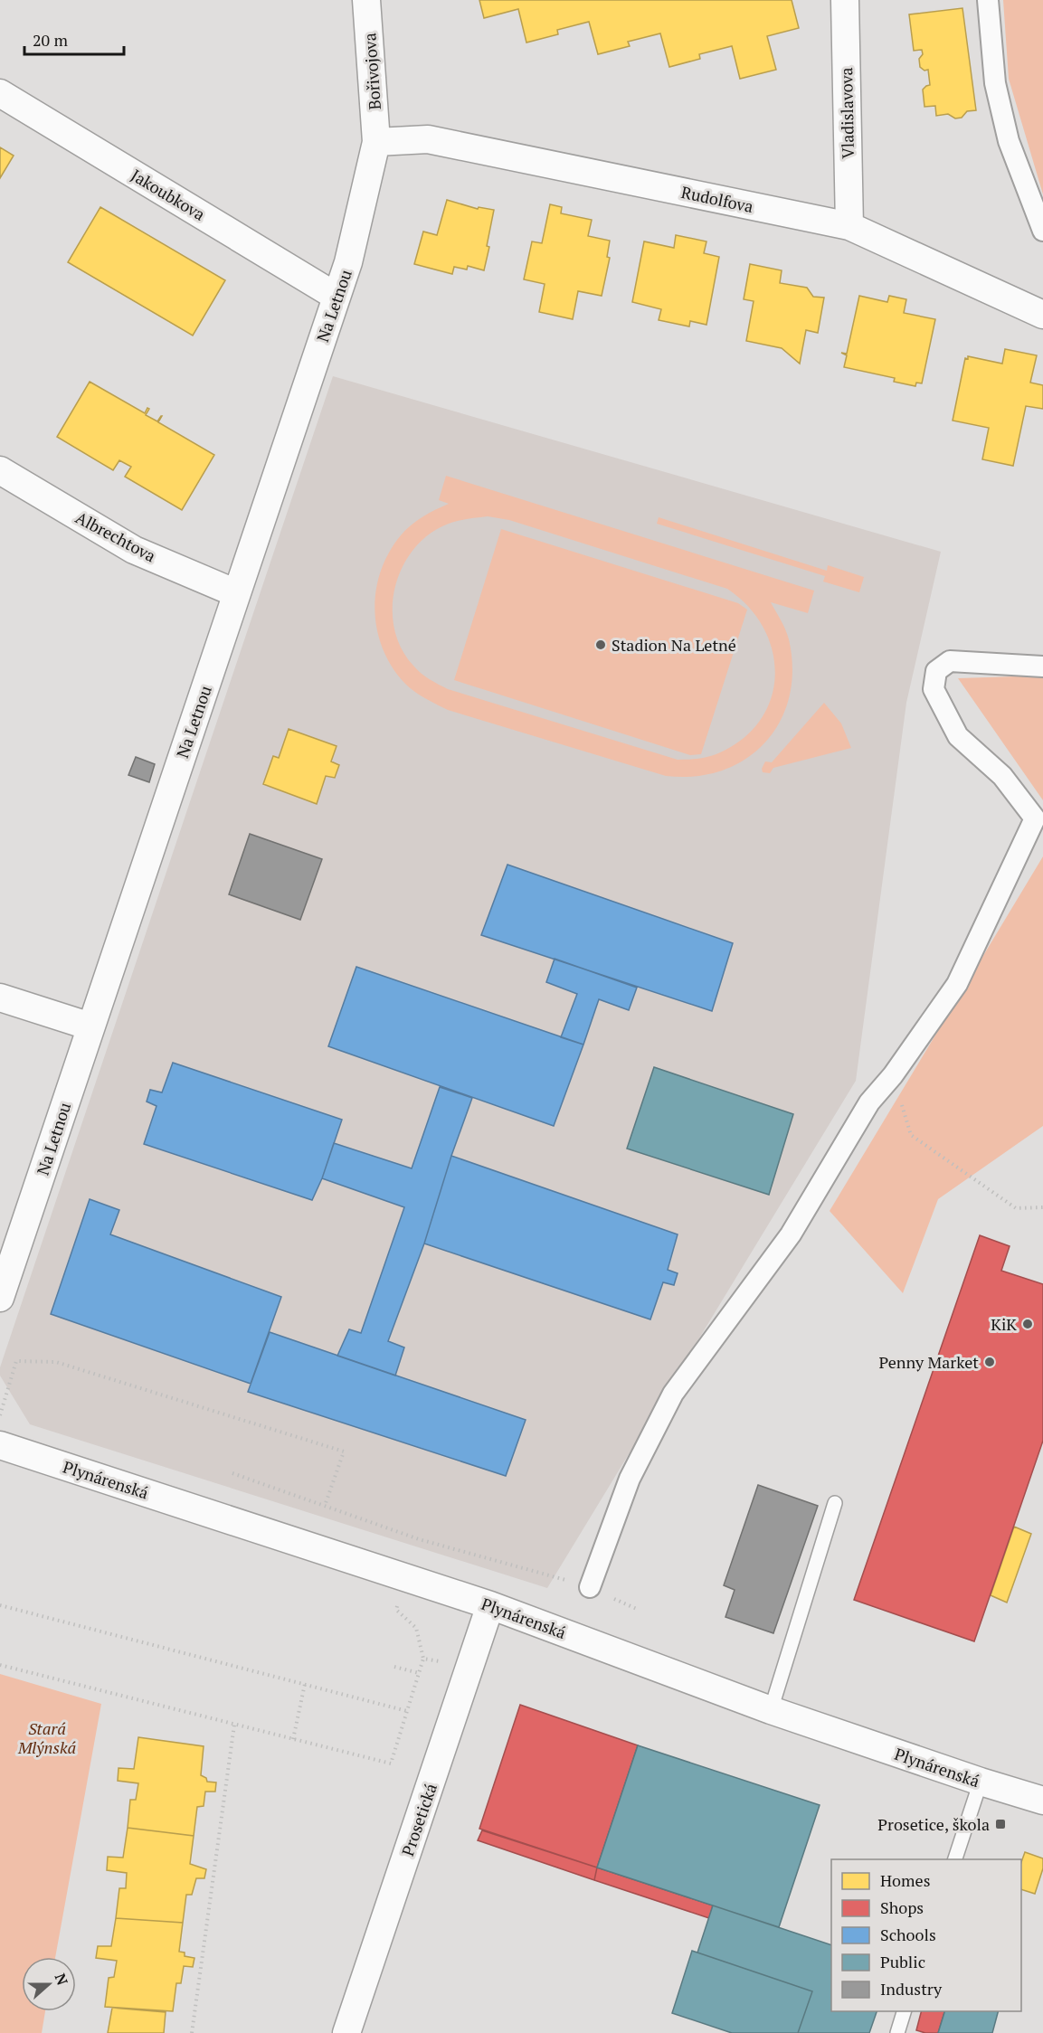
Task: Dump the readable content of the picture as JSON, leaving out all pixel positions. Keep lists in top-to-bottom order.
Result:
{
  "streets": {
    "street": [
      "Bořivojova",
      "Vladislavova",
      "Jakoubkova",
      "Rudolfova",
      "Na Letnou",
      "Albrechtova",
      "Plynárenská",
      "Prosetická"
    ]
  },
  "crossings": [
    ["Bořivojova", "Rudolfova"],
    ["Bořivojova", "Na Letnou"],
    ["Vladislavova", "Rudolfova"],
    ["Jakoubkova", "Na Letnou"],
    ["Rudolfova", "Na Letnou"],
    ["Na Letnou", "Albrechtova"],
    ["Plynárenská", "Prosetická"]
  ],
  "parks": ["Stará Mlýnská"],
  "places": {
    "other": ["Stadion Na Letné", "KiK", "Penny Market"],
    "transit": ["Prosetice, škola"]
  },
  "legend": [
    "Homes",
    "Shops",
    "Schools",
    "Public",
    "Industry"
  ],
  "scale_bar": "20 m",
  "north": "right"
}
